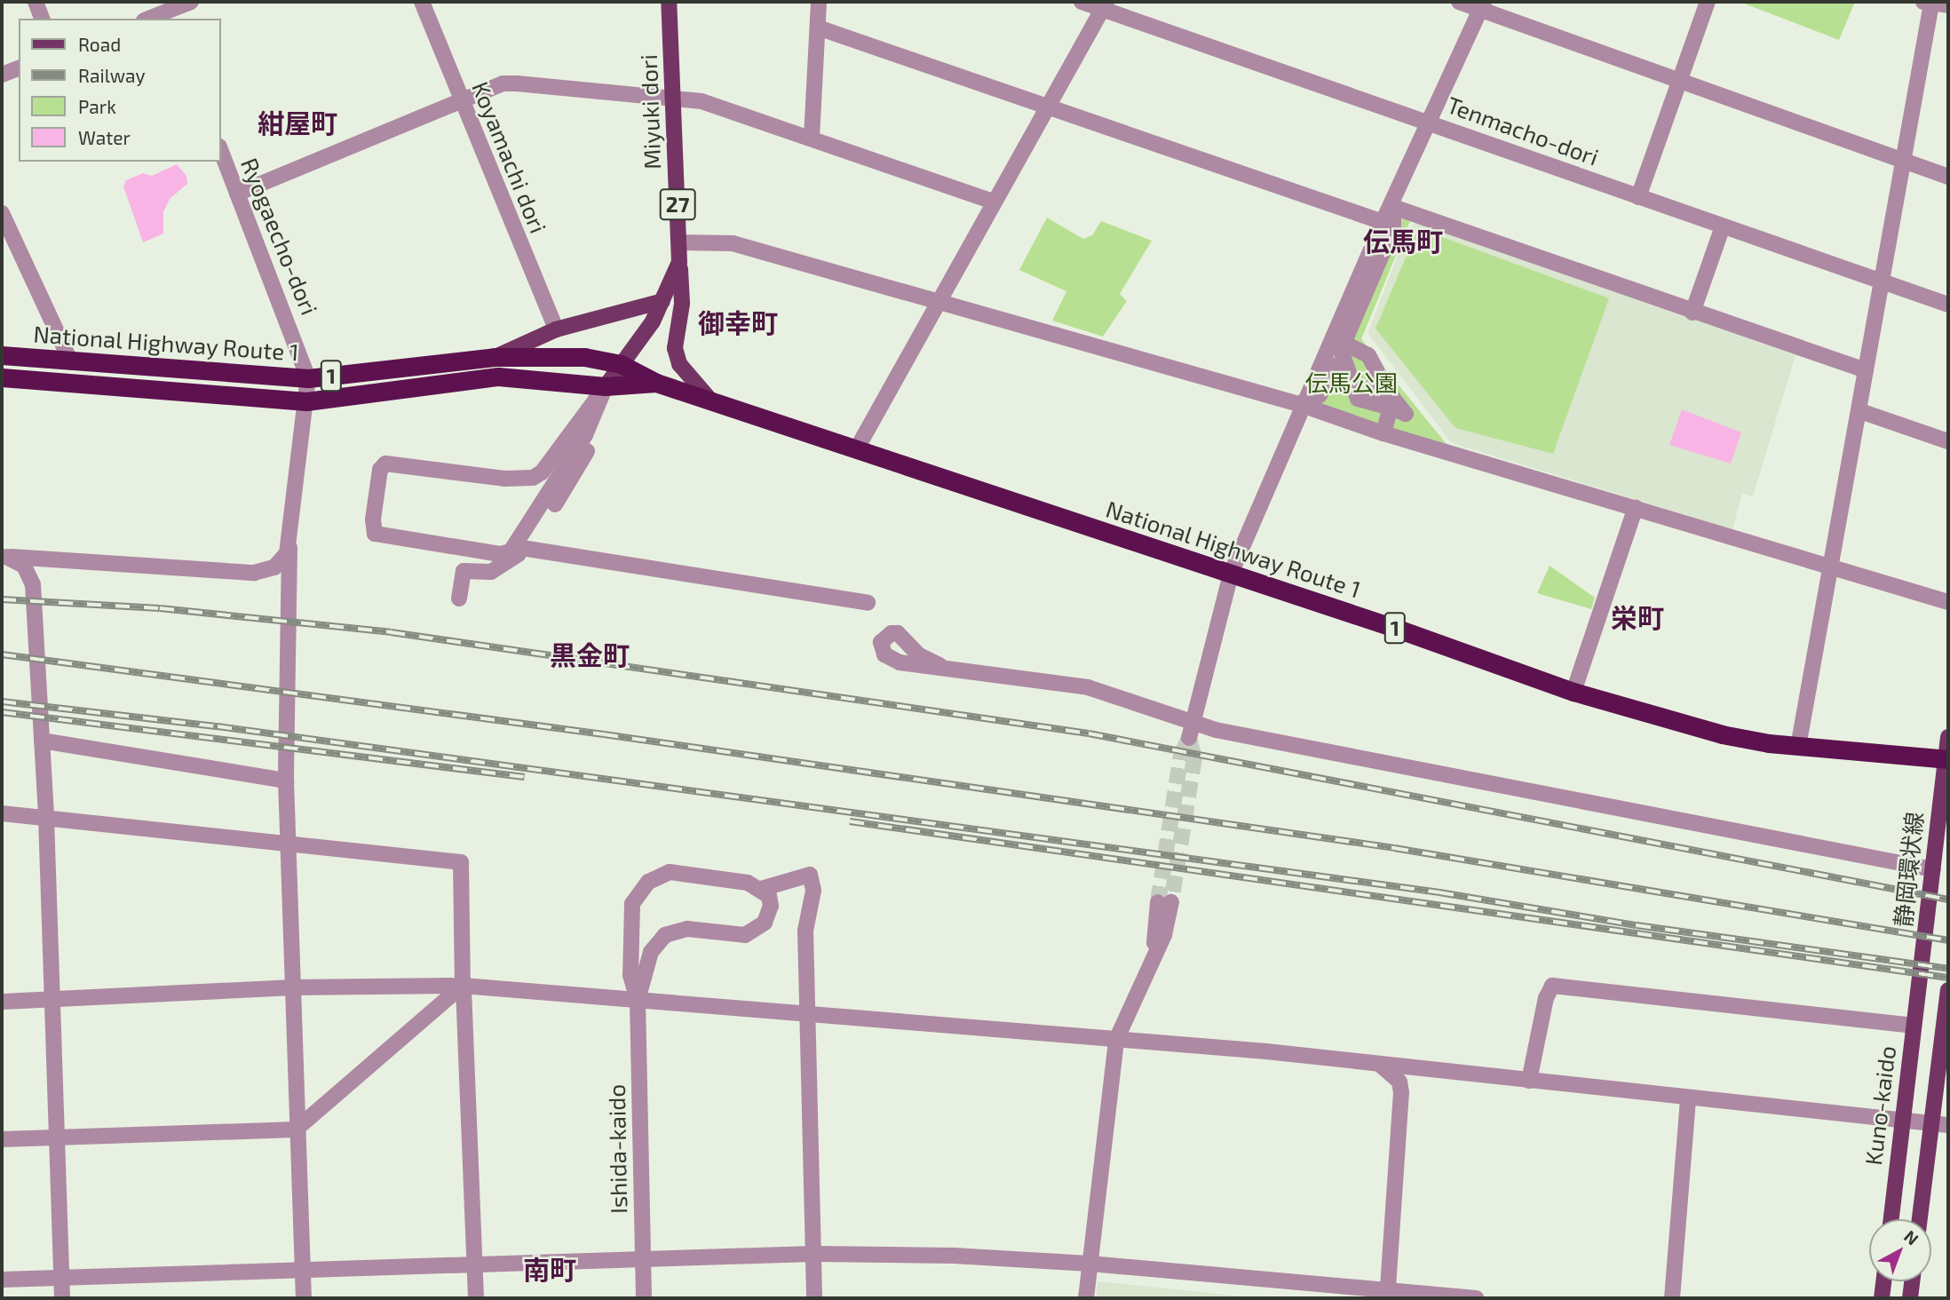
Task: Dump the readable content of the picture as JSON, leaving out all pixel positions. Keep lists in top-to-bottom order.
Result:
{
  "streets": {
    "highway": ["National Highway Route 1", "1"],
    "main road": [
      "Miyuki dori",
      "27",
      "静岡環状線",
      "Kuno-kaido"
    ],
    "street": [
      "Tenmacho-dori",
      "Koyamachi dori",
      "Ryogaecho-dori",
      "Ishida-kaido"
    ]
  },
  "crossings": [
    ["Miyuki dori", "27"],
    ["Miyuki dori", "National Highway Route 1"],
    ["27", "National Highway Route 1"],
    ["Ryogaecho-dori", "National Highway Route 1"],
    ["National Highway Route 1", "静岡環状線"],
    ["静岡環状線", "Kuno-kaido"]
  ],
  "districts": [
    "紺屋町",
    "伝馬町",
    "御幸町",
    "栄町",
    "黒金町",
    "南町"
  ],
  "parks": ["伝馬公園"],
  "legend": [
    "Road",
    "Railway",
    "Park",
    "Water"
  ],
  "north": "top right"
}
